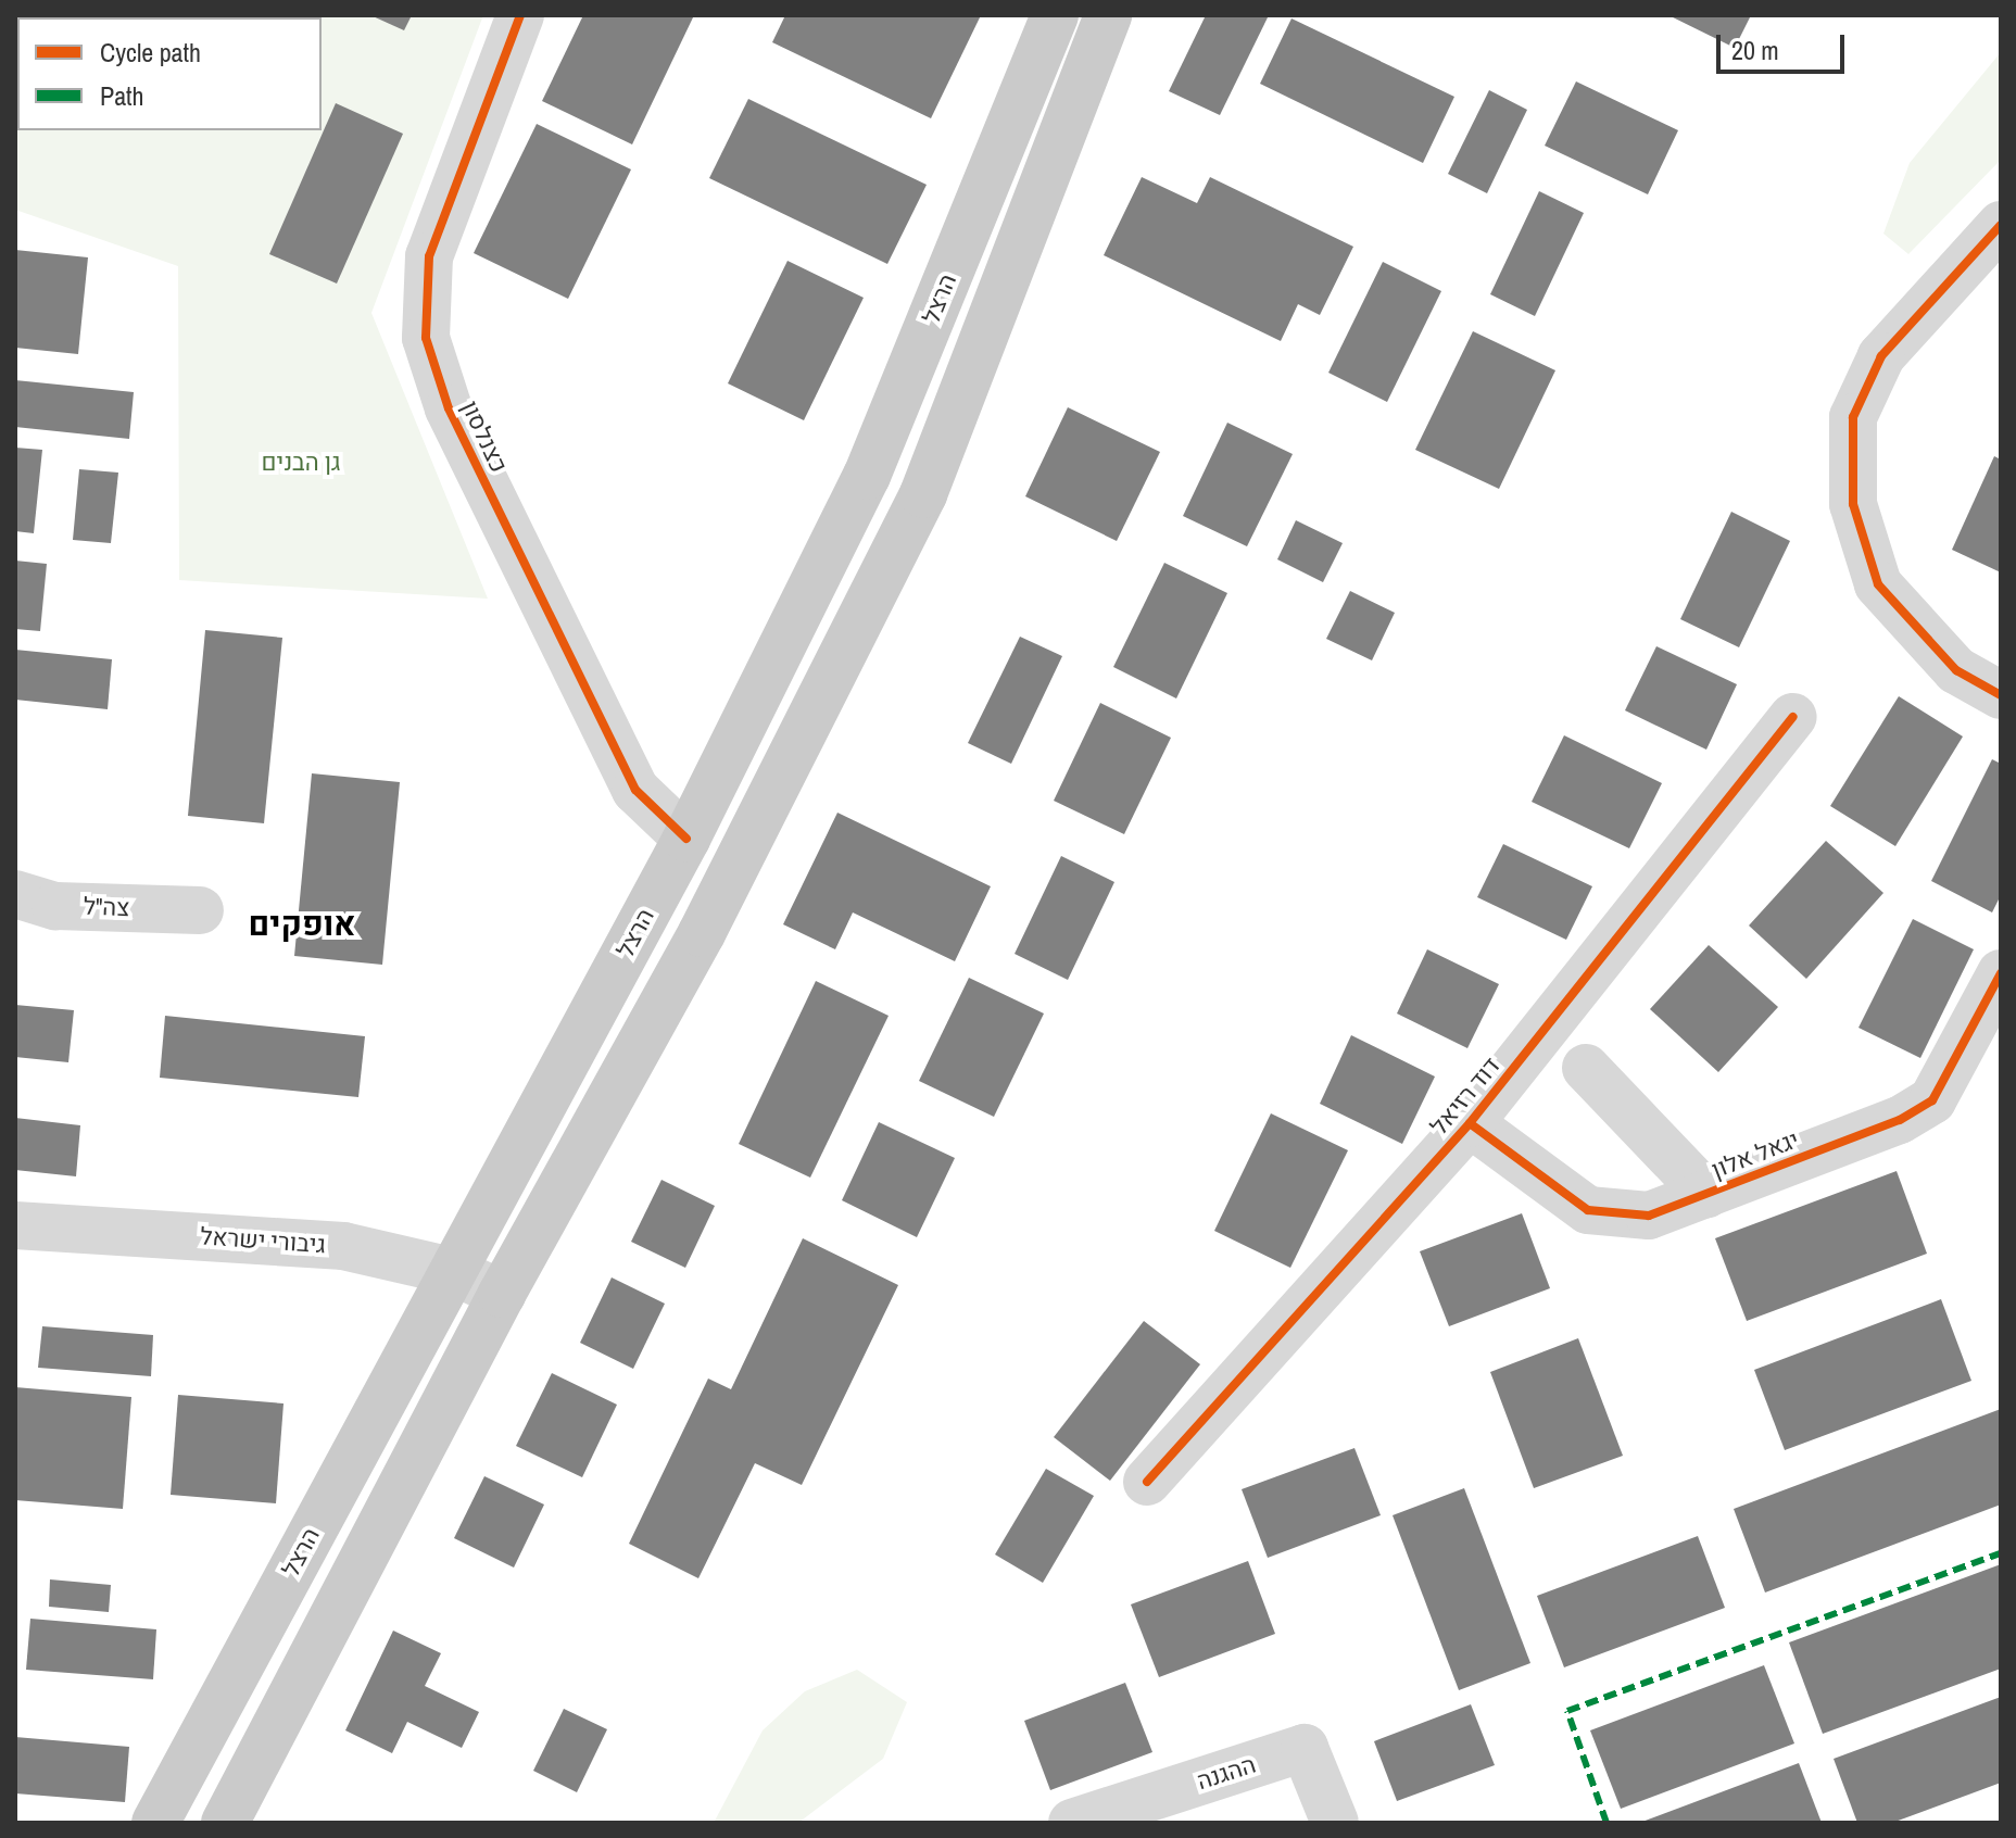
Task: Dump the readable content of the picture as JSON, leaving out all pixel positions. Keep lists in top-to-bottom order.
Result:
{
  "streets": {
    "main road": ["הרצל"],
    "street": [
      "כצנלסון",
      "צה\"ל",
      "דוד רזיאל",
      "יגאל אלון",
      "גיבורי ישראל",
      "ההגנה"
    ]
  },
  "crossings": [
    ["הרצל", "כצנלסון"],
    ["הרצל", "גיבורי ישראל"],
    ["דוד רזיאל", "יגאל אלון"]
  ],
  "districts": ["אופקים"],
  "parks": ["גן הבנים"],
  "legend": ["Cycle path", "Path"],
  "scale_bar": "20 m"
}
